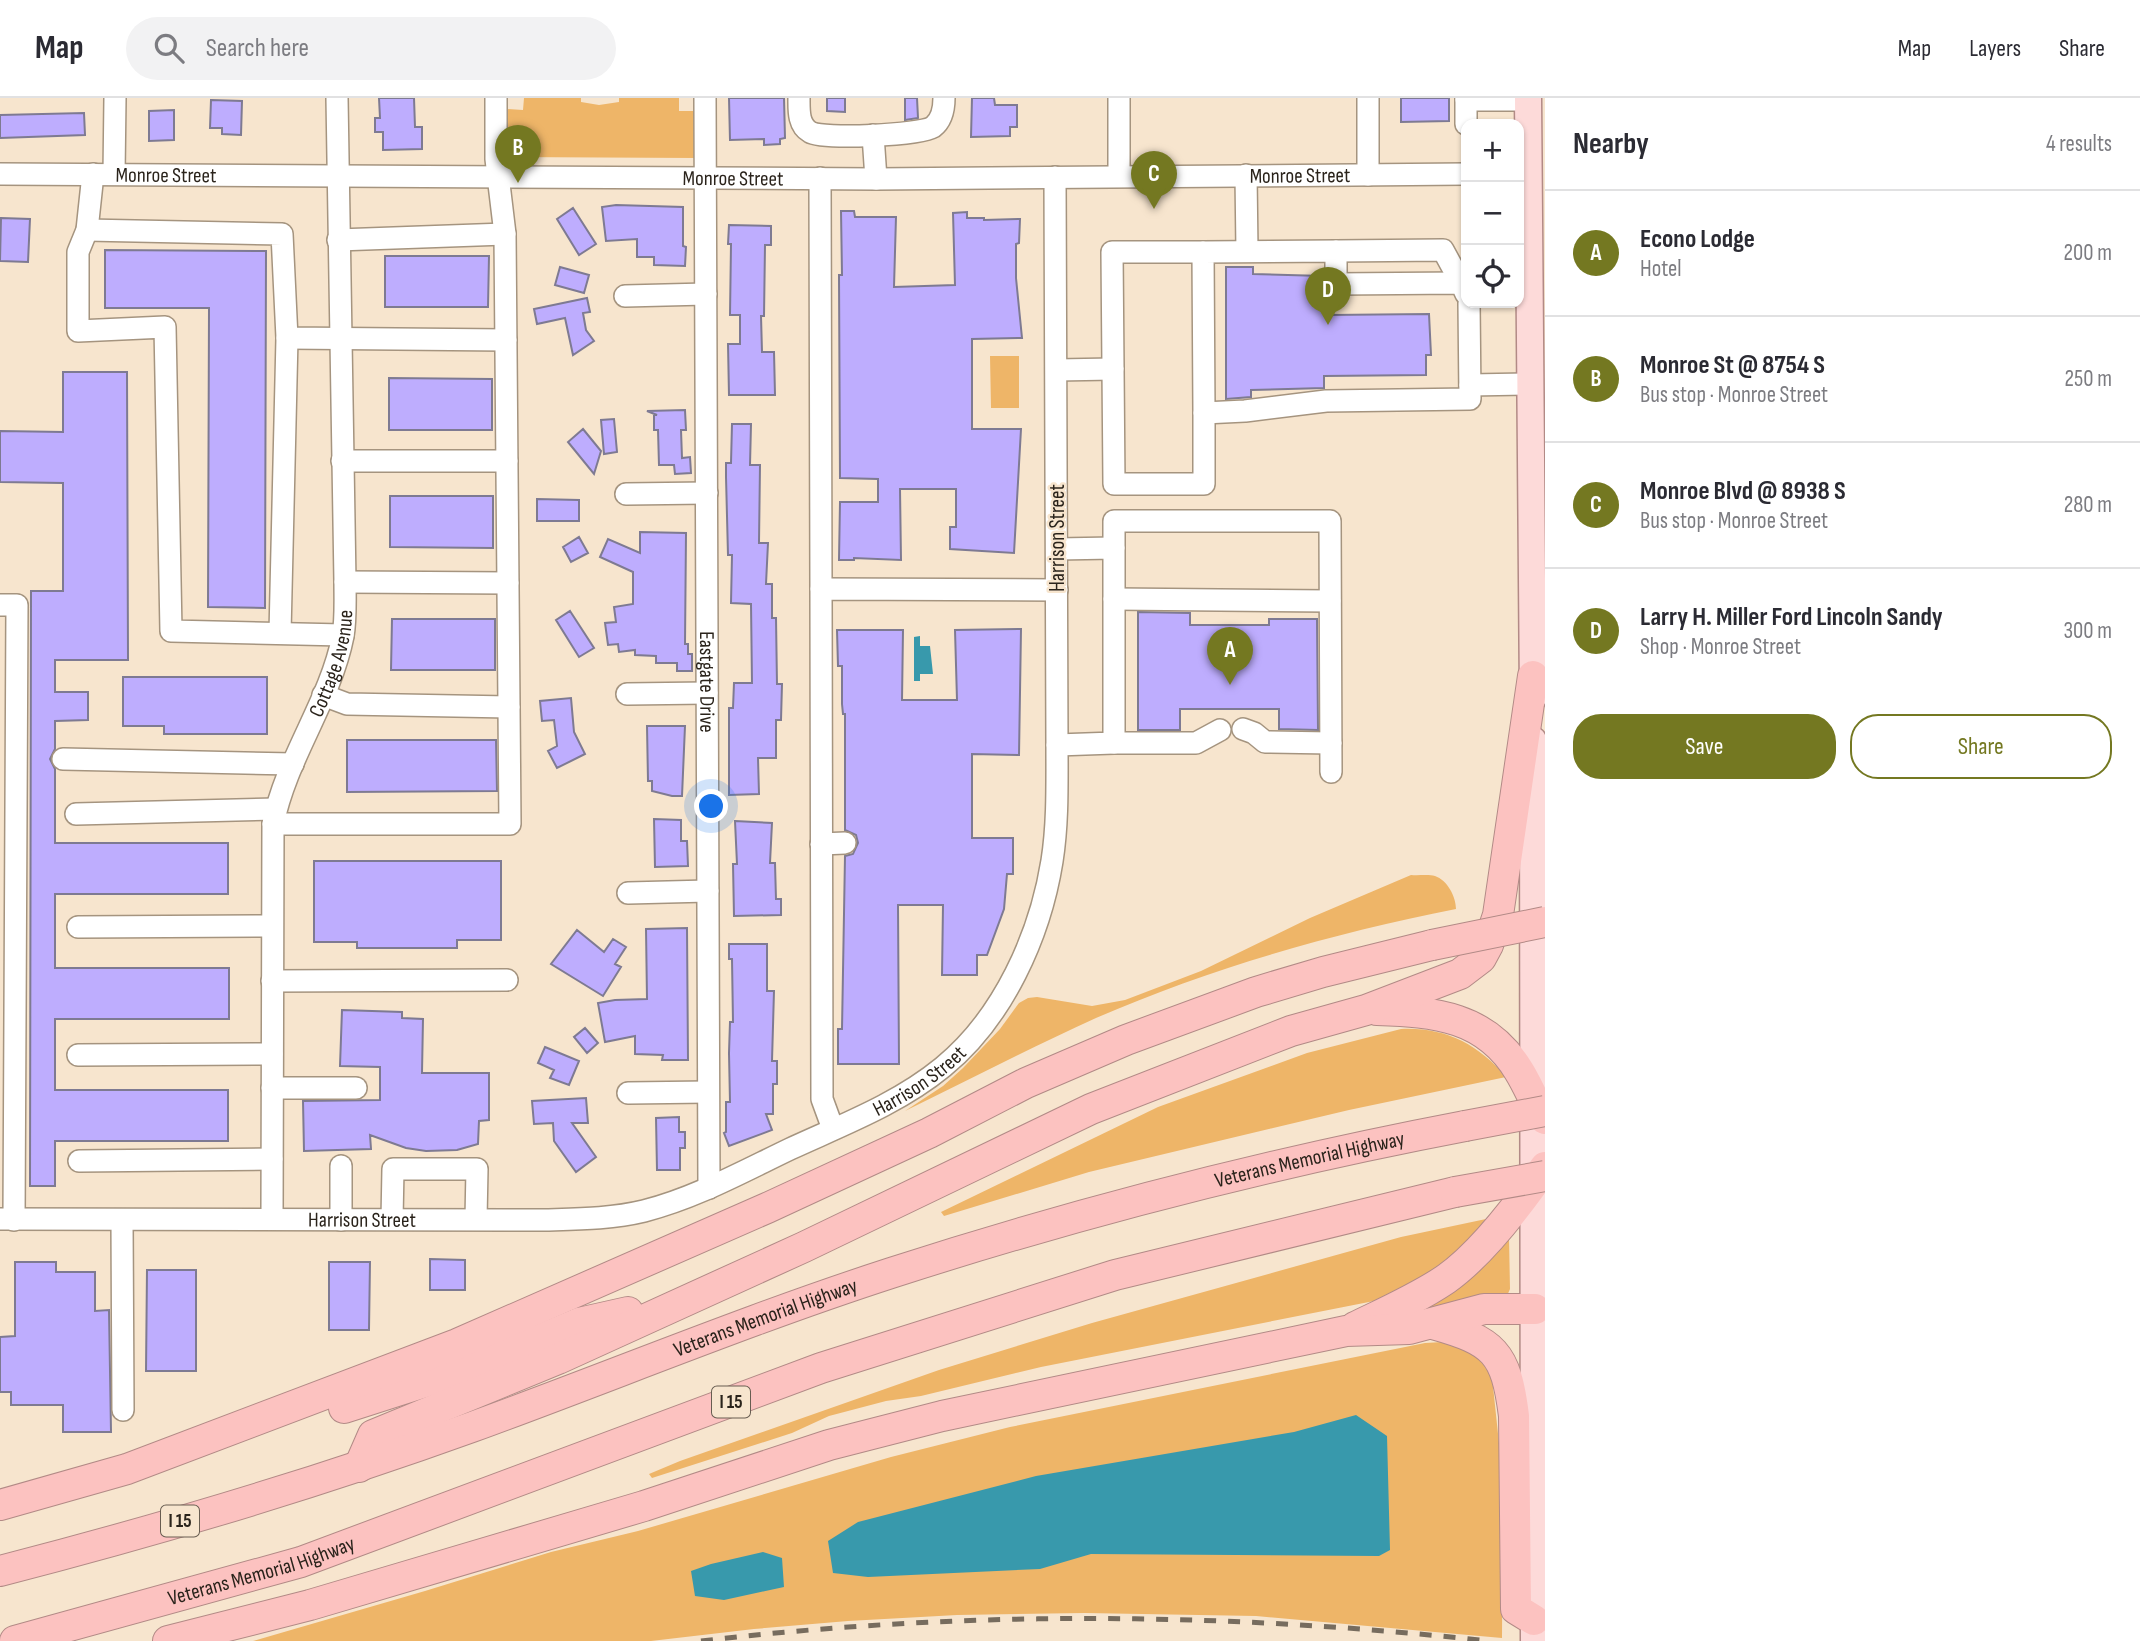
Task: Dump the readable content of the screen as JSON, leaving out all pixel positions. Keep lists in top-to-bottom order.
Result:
{
  "streets": {
    "highway": ["Veterans Memorial Highway", "I 15"],
    "street": [
      "Monroe Street",
      "Harrison Street",
      "Cottage Avenue",
      "Eastgate Drive"
    ]
  },
  "crossings": [
    ["Monroe Street", "Harrison Street"],
    ["Monroe Street", "Cottage Avenue"],
    ["Monroe Street", "Eastgate Drive"],
    ["Harrison Street", "Cottage Avenue"],
    ["Harrison Street", "Eastgate Drive"]
  ],
  "page": {
    "header": "Map",
    "search": "Search here",
    "nav": ["Map", "Layers", "Share"],
    "heading": ["Nearby", "4 results"],
    "map_buttons": ["+", "−"],
    "pins": [
      "B",
      "C",
      "D",
      "A"
    ],
    "list": [
      {
        "mark": "A",
        "name": "Econo Lodge",
        "note": "Hotel",
        "value": "200 m"
      },
      {
        "mark": "B",
        "name": "Monroe St @ 8754 S",
        "note": "Bus stop · Monroe Street",
        "value": "250 m"
      },
      {
        "mark": "C",
        "name": "Monroe Blvd @ 8938 S",
        "note": "Bus stop · Monroe Street",
        "value": "280 m"
      },
      {
        "mark": "D",
        "name": "Larry H. Miller Ford Lincoln Sandy",
        "note": "Shop · Monroe Street",
        "value": "300 m"
      }
    ],
    "buttons": ["Save", "Share"]
  }
}
